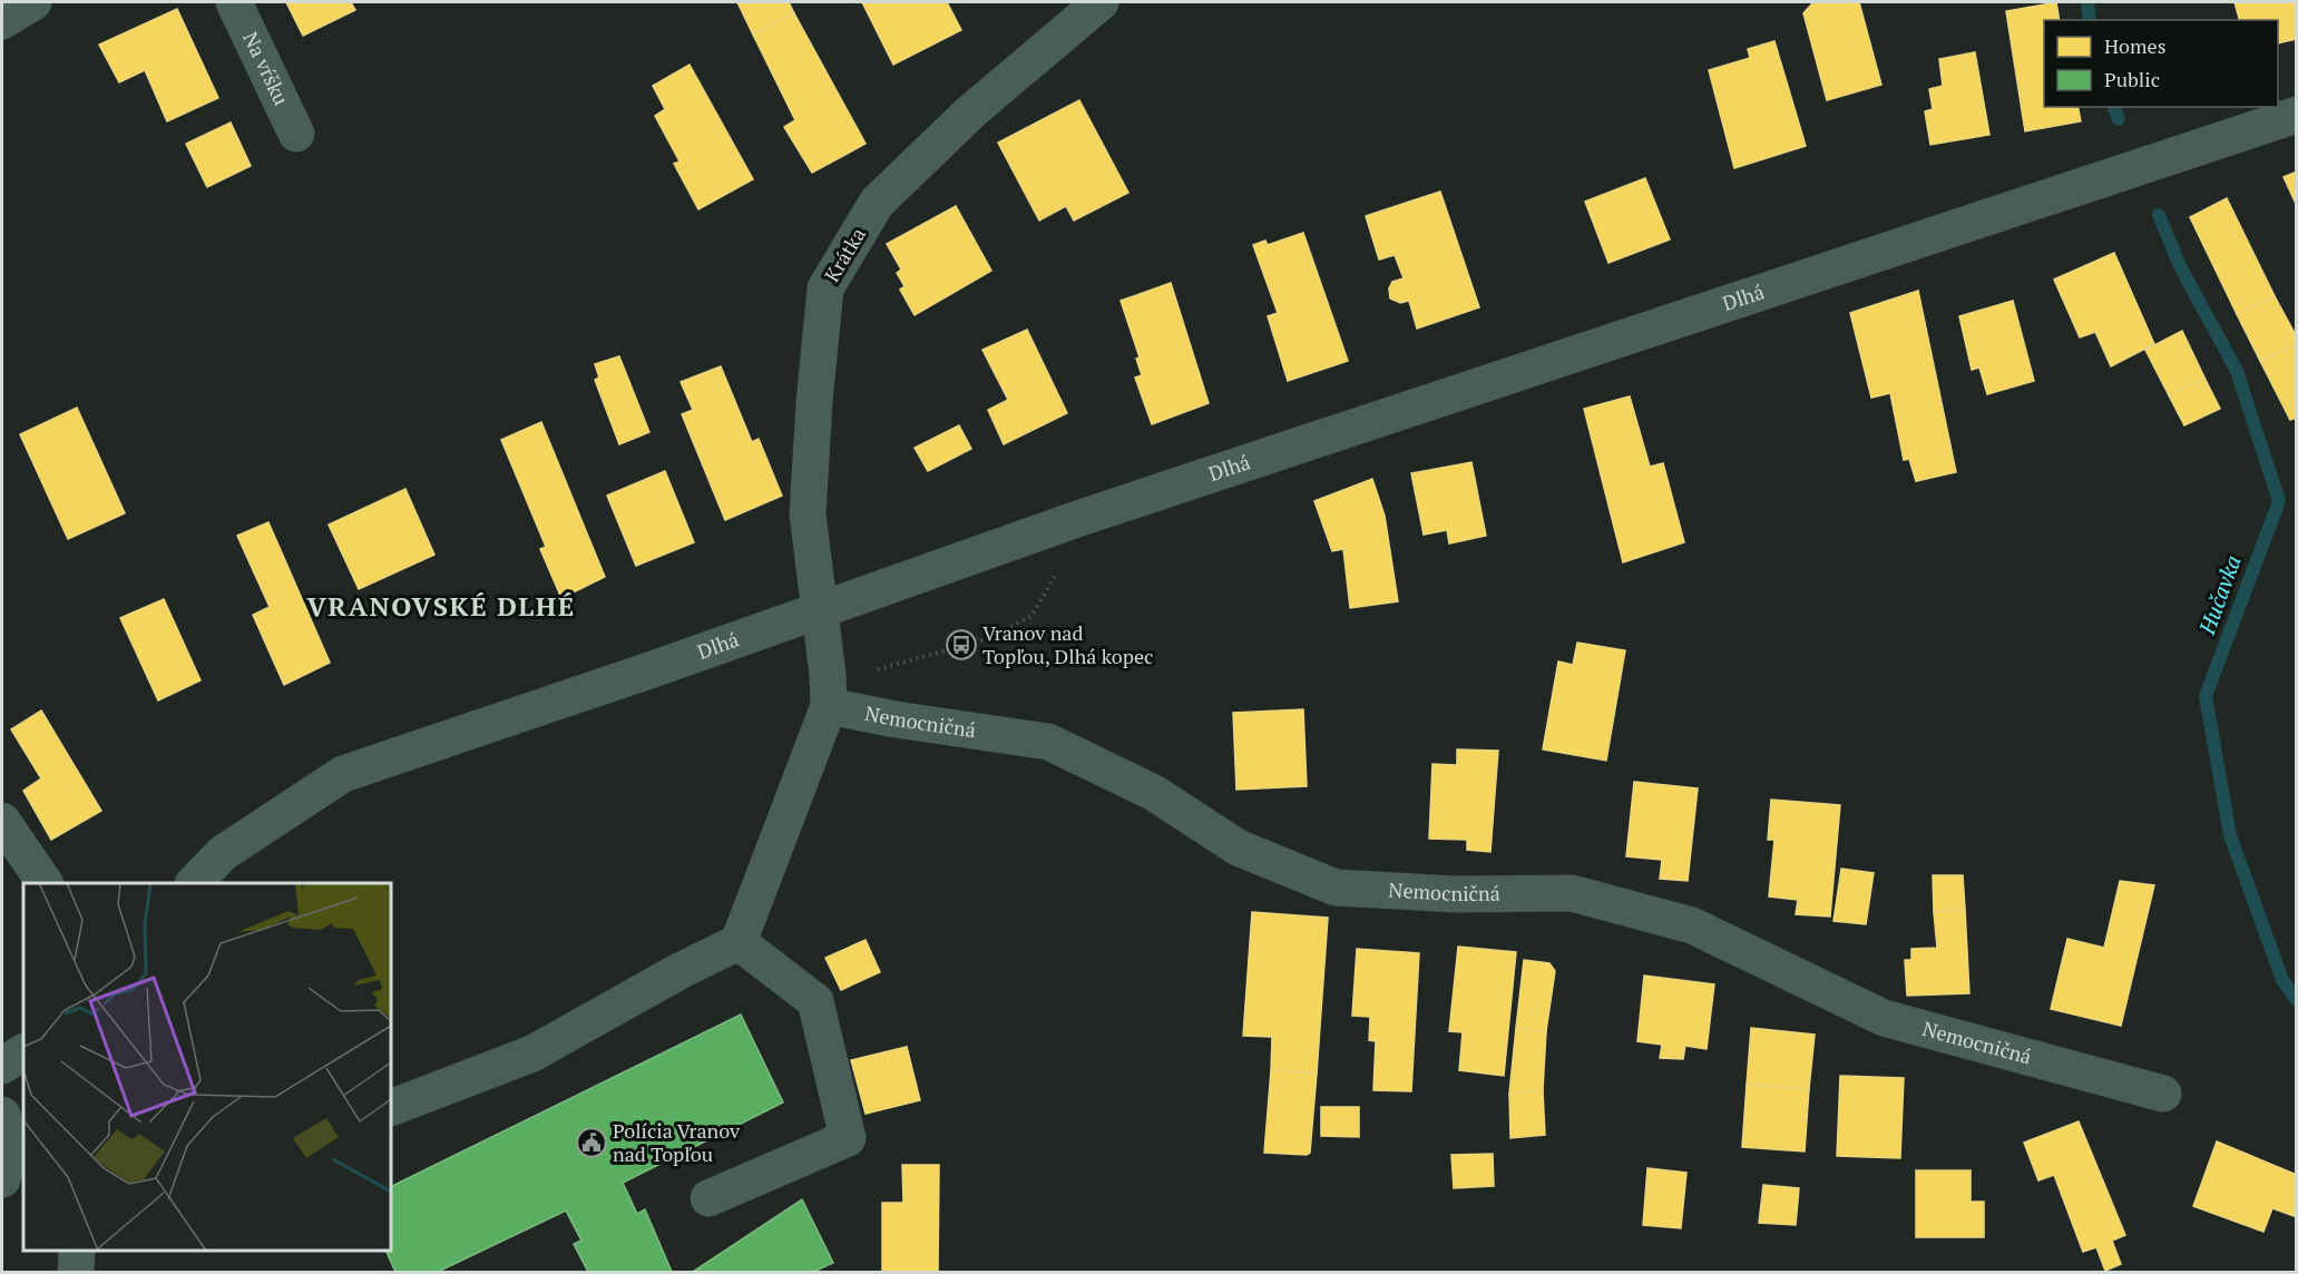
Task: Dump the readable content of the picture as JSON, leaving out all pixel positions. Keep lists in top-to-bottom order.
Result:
{
  "streets": {
    "street": [
      "Na vŕšku",
      "Krátka",
      "Dlhá",
      "Nemocničná"
    ]
  },
  "crossings": [
    ["Krátka", "Dlhá"]
  ],
  "districts": ["VRANOVSKÉ DLHÉ"],
  "water": ["Hučavka"],
  "places": {
    "bus stop": ["Vranov nad Topľou, Dlhá kopec"],
    "public building": ["Polícia Vranov nad Topľou"]
  },
  "legend": ["Homes", "Public"]
}
